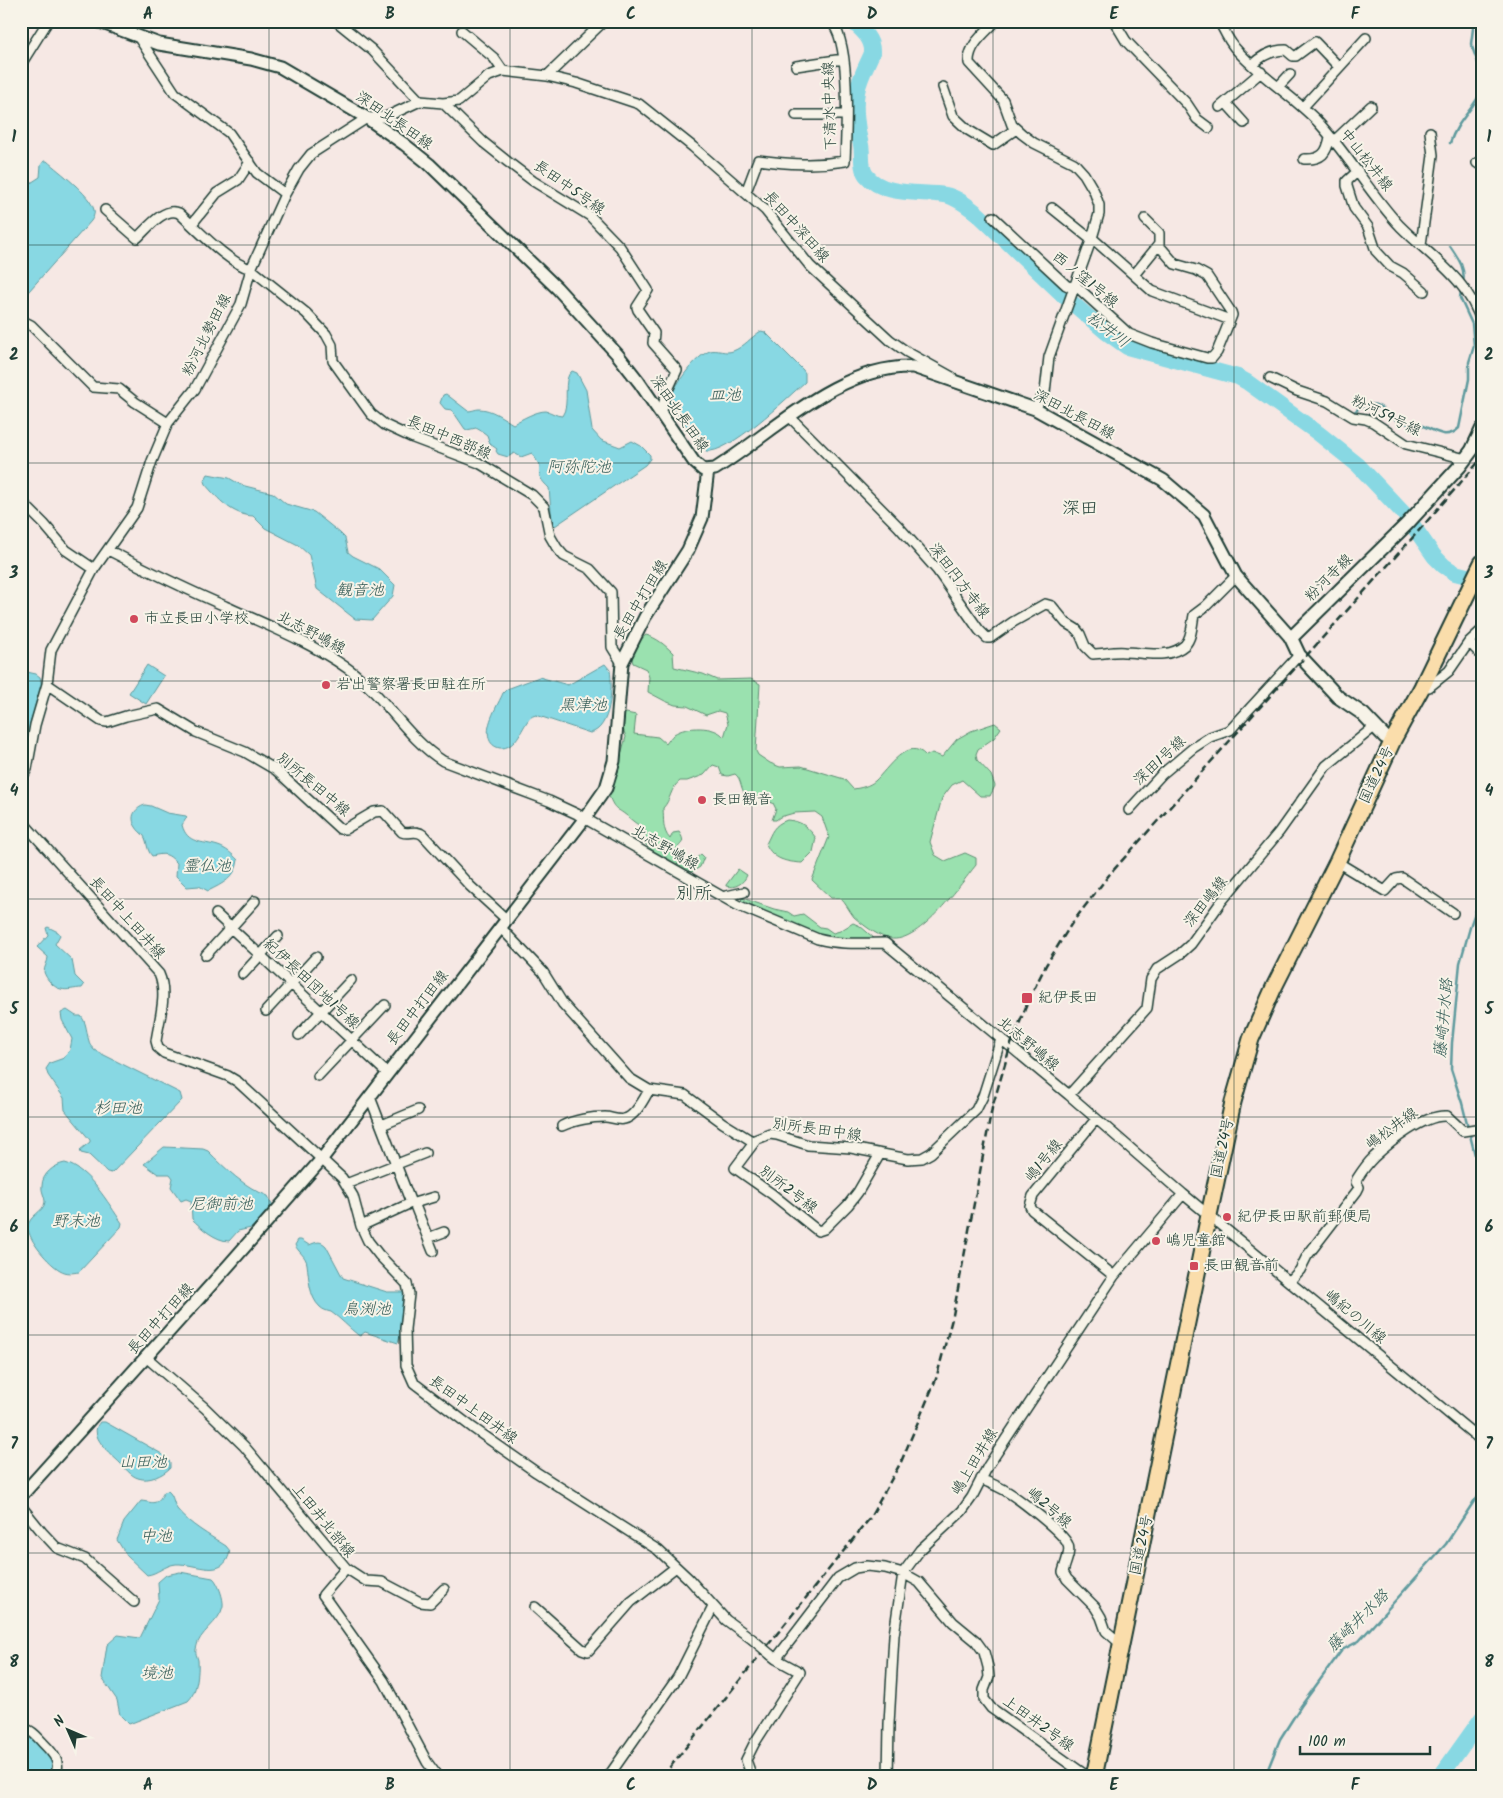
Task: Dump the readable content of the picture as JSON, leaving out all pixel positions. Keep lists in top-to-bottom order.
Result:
{
  "streets": {
    "highway": ["国道24号"],
    "main road": ["粉河寺線"],
    "street": [
      "下清水中央線",
      "深田北長田線",
      "中山松井線",
      "長田中5号線",
      "長田中深田線",
      "西ノ窪1号線",
      "粉河北勢田線",
      "粉河59号線",
      "長田中西部線",
      "深田円方寺線",
      "長田中打田線",
      "北志野嶋線",
      "深田1号線",
      "別所長田中線",
      "深田嶋線",
      "長田中上田井線",
      "紀伊長田団地1号線",
      "嶋松井線",
      "嶋1号線",
      "別所2号線",
      "嶋紀の川線",
      "嶋上田井線",
      "嶋2号線",
      "上田井北部線",
      "上田井2号線"
    ]
  },
  "crossings": [
    ["下清水中央線", "長田中深田線"],
    ["深田北長田線", "長田中5号線"],
    ["深田北長田線", "長田中深田線"],
    ["深田北長田線", "粉河北勢田線"],
    ["深田北長田線", "粉河寺線"],
    ["深田北長田線", "深田円方寺線"],
    ["深田北長田線", "長田中打田線"],
    ["粉河北勢田線", "長田中西部線"],
    ["粉河北勢田線", "北志野嶋線"],
    ["粉河北勢田線", "別所長田中線"],
    ["粉河59号線", "粉河寺線"],
    ["長田中西部線", "長田中打田線"],
    ["長田中打田線", "北志野嶋線"],
    ["長田中打田線", "別所長田中線"],
    ["長田中打田線", "長田中上田井線"],
    ["長田中打田線", "紀伊長田団地1号線"],
    ["長田中打田線", "上田井北部線"],
    ["北志野嶋線", "国道24号"],
    ["北志野嶋線", "別所長田中線"],
    ["北志野嶋線", "深田嶋線"],
    ["北志野嶋線", "嶋1号線"],
    ["北志野嶋線", "嶋紀の川線"],
    ["北志野嶋線", "嶋上田井線"],
    ["国道24号", "嶋紀の川線"],
    ["国道24号", "嶋2号線"],
    ["別所長田中線", "別所2号線"],
    ["嶋松井線", "嶋紀の川線"],
    ["嶋1号線", "嶋上田井線"],
    ["嶋上田井線", "嶋2号線"],
    ["嶋上田井線", "上田井2号線"]
  ],
  "districts": ["深田", "別所"],
  "water": [
    "松井川",
    "皿池",
    "阿弥陀池",
    "観音池",
    "黒津池",
    "霊仏池",
    "藤崎井水路",
    "杉田池",
    "尼御前池",
    "野末池",
    "鳥渕池",
    "山田池",
    "中池",
    "境池"
  ],
  "places": {
    "other": [
      "市立長田小学校",
      "岩出警察署長田駐在所",
      "長田観音",
      "紀伊長田駅前郵便局",
      "嶋児童館"
    ],
    "transit": ["紀伊長田", "長田観音前"]
  },
  "scale_bar": "100 m",
  "north": "top left",
  "grid": {
    "columns": [
      "A",
      "B",
      "C",
      "D",
      "E",
      "F"
    ],
    "rows": [
      "1",
      "2",
      "3",
      "4",
      "5",
      "6",
      "7",
      "8"
    ]
  }
}
